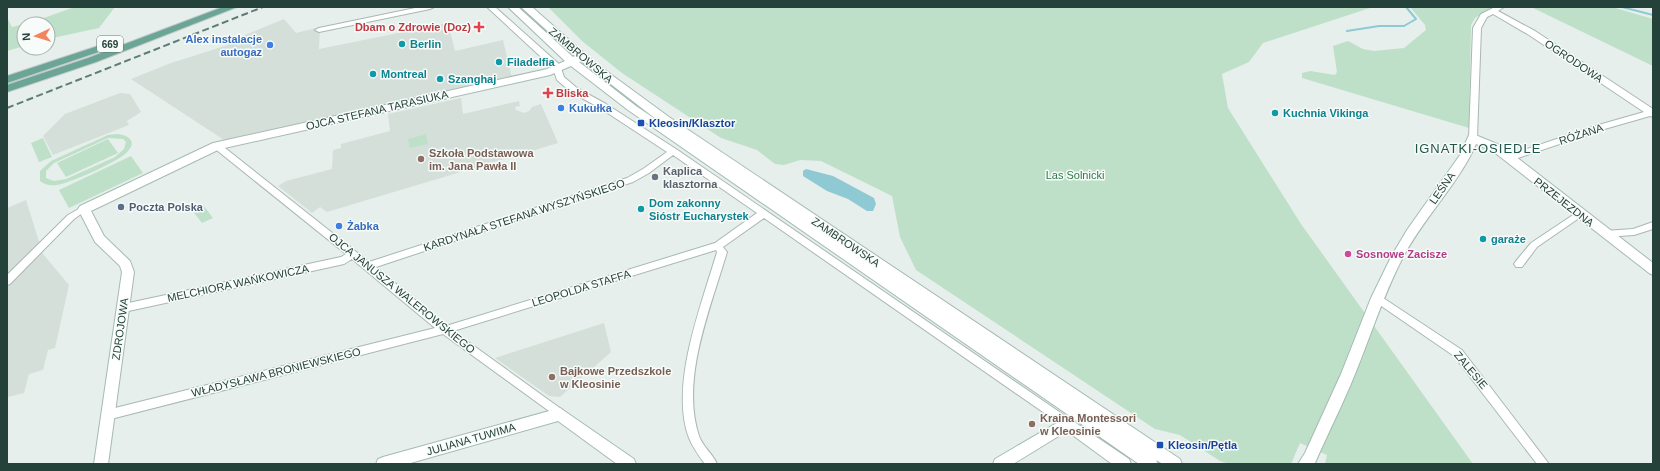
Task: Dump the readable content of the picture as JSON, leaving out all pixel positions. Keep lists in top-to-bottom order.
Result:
{
  "streets": {
    "main road": ["669"],
    "street": [
      "ZAMBROWSKA",
      "OGRODOWA",
      "OJCA STEFANA TARASIUKA",
      "RÓŻANA",
      "LEŚNA",
      "PRZEJEZDNA",
      "KARDYNAŁA STEFANA WYSZYŃSKIEGO",
      "MELCHIORA WAŃKOWICZA",
      "LEOPOLDA STAFFA",
      "OJCA JANUSZA WALEROWSKIEGO",
      "ZDROJOWA",
      "ZALESIE",
      "WŁADYSŁAWA BRONIEWSKIEGO",
      "JULIANA TUWIMA"
    ]
  },
  "crossings": [
    ["ZAMBROWSKA", "OJCA STEFANA TARASIUKA"],
    ["ZAMBROWSKA", "KARDYNAŁA STEFANA WYSZYŃSKIEGO"],
    ["ZAMBROWSKA", "LEOPOLDA STAFFA"],
    ["OGRODOWA", "RÓŻANA"],
    ["OGRODOWA", "LEŚNA"],
    ["OJCA STEFANA TARASIUKA", "OJCA JANUSZA WALEROWSKIEGO"],
    ["RÓŻANA", "PRZEJEZDNA"],
    ["LEŚNA", "PRZEJEZDNA"],
    ["LEŚNA", "ZALESIE"],
    ["KARDYNAŁA STEFANA WYSZYŃSKIEGO", "OJCA JANUSZA WALEROWSKIEGO"],
    ["MELCHIORA WAŃKOWICZA", "OJCA JANUSZA WALEROWSKIEGO"],
    ["MELCHIORA WAŃKOWICZA", "ZDROJOWA"],
    ["LEOPOLDA STAFFA", "OJCA JANUSZA WALEROWSKIEGO"],
    ["LEOPOLDA STAFFA", "WŁADYSŁAWA BRONIEWSKIEGO"],
    ["OJCA JANUSZA WALEROWSKIEGO", "WŁADYSŁAWA BRONIEWSKIEGO"],
    ["OJCA JANUSZA WALEROWSKIEGO", "JULIANA TUWIMA"],
    ["ZDROJOWA", "WŁADYSŁAWA BRONIEWSKIEGO"]
  ],
  "districts": ["IGNATKI-OSIEDLE"],
  "parks": ["Las Solnicki"],
  "places": {
    "health": ["Dbam o Zdrowie (Doz)", "Bliska"],
    "other": [
      "Berlin",
      "Alex instalacje autogaz",
      "Filadelfia",
      "Montreal",
      "Szanghaj",
      "Kukułka",
      "Kuchnia Vikinga",
      "Szkoła Podstawowa im. Jana Pawła II",
      "Kaplica klasztorna",
      "Poczta Polska",
      "Dom zakonny Sióstr Eucharystek",
      "Żabka",
      "garaże",
      "Sosnowe Zacisze",
      "Bajkowe Przedszkole w Kleosinie",
      "Kraina Montessori w Kleosinie"
    ],
    "transit": ["Kleosin/Klasztor", "Kleosin/Pętla"]
  },
  "north": "left"
}
